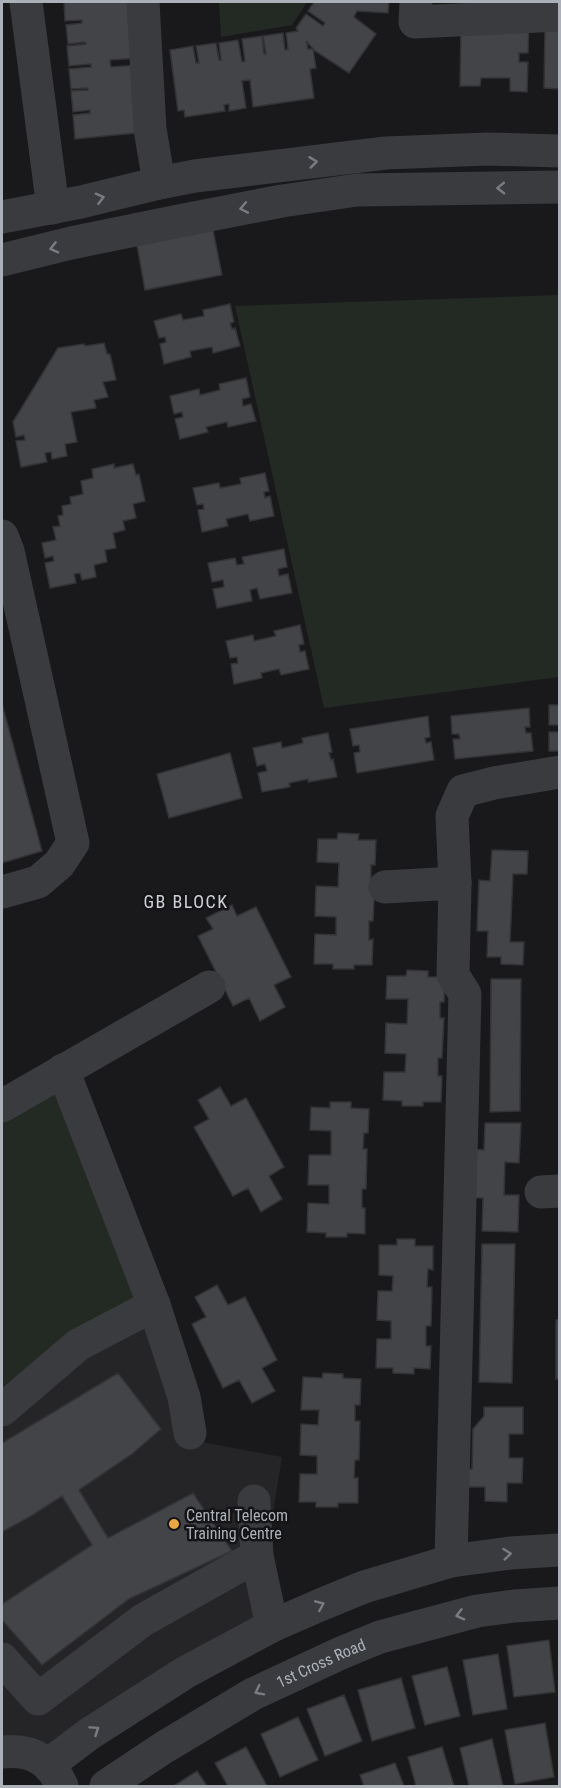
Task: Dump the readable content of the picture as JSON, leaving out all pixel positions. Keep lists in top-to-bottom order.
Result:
{
  "streets": {
    "street": ["1st Cross Road"]
  },
  "districts": ["GB BLOCK"],
  "places": ["Central Telecom Training Centre"]
}
